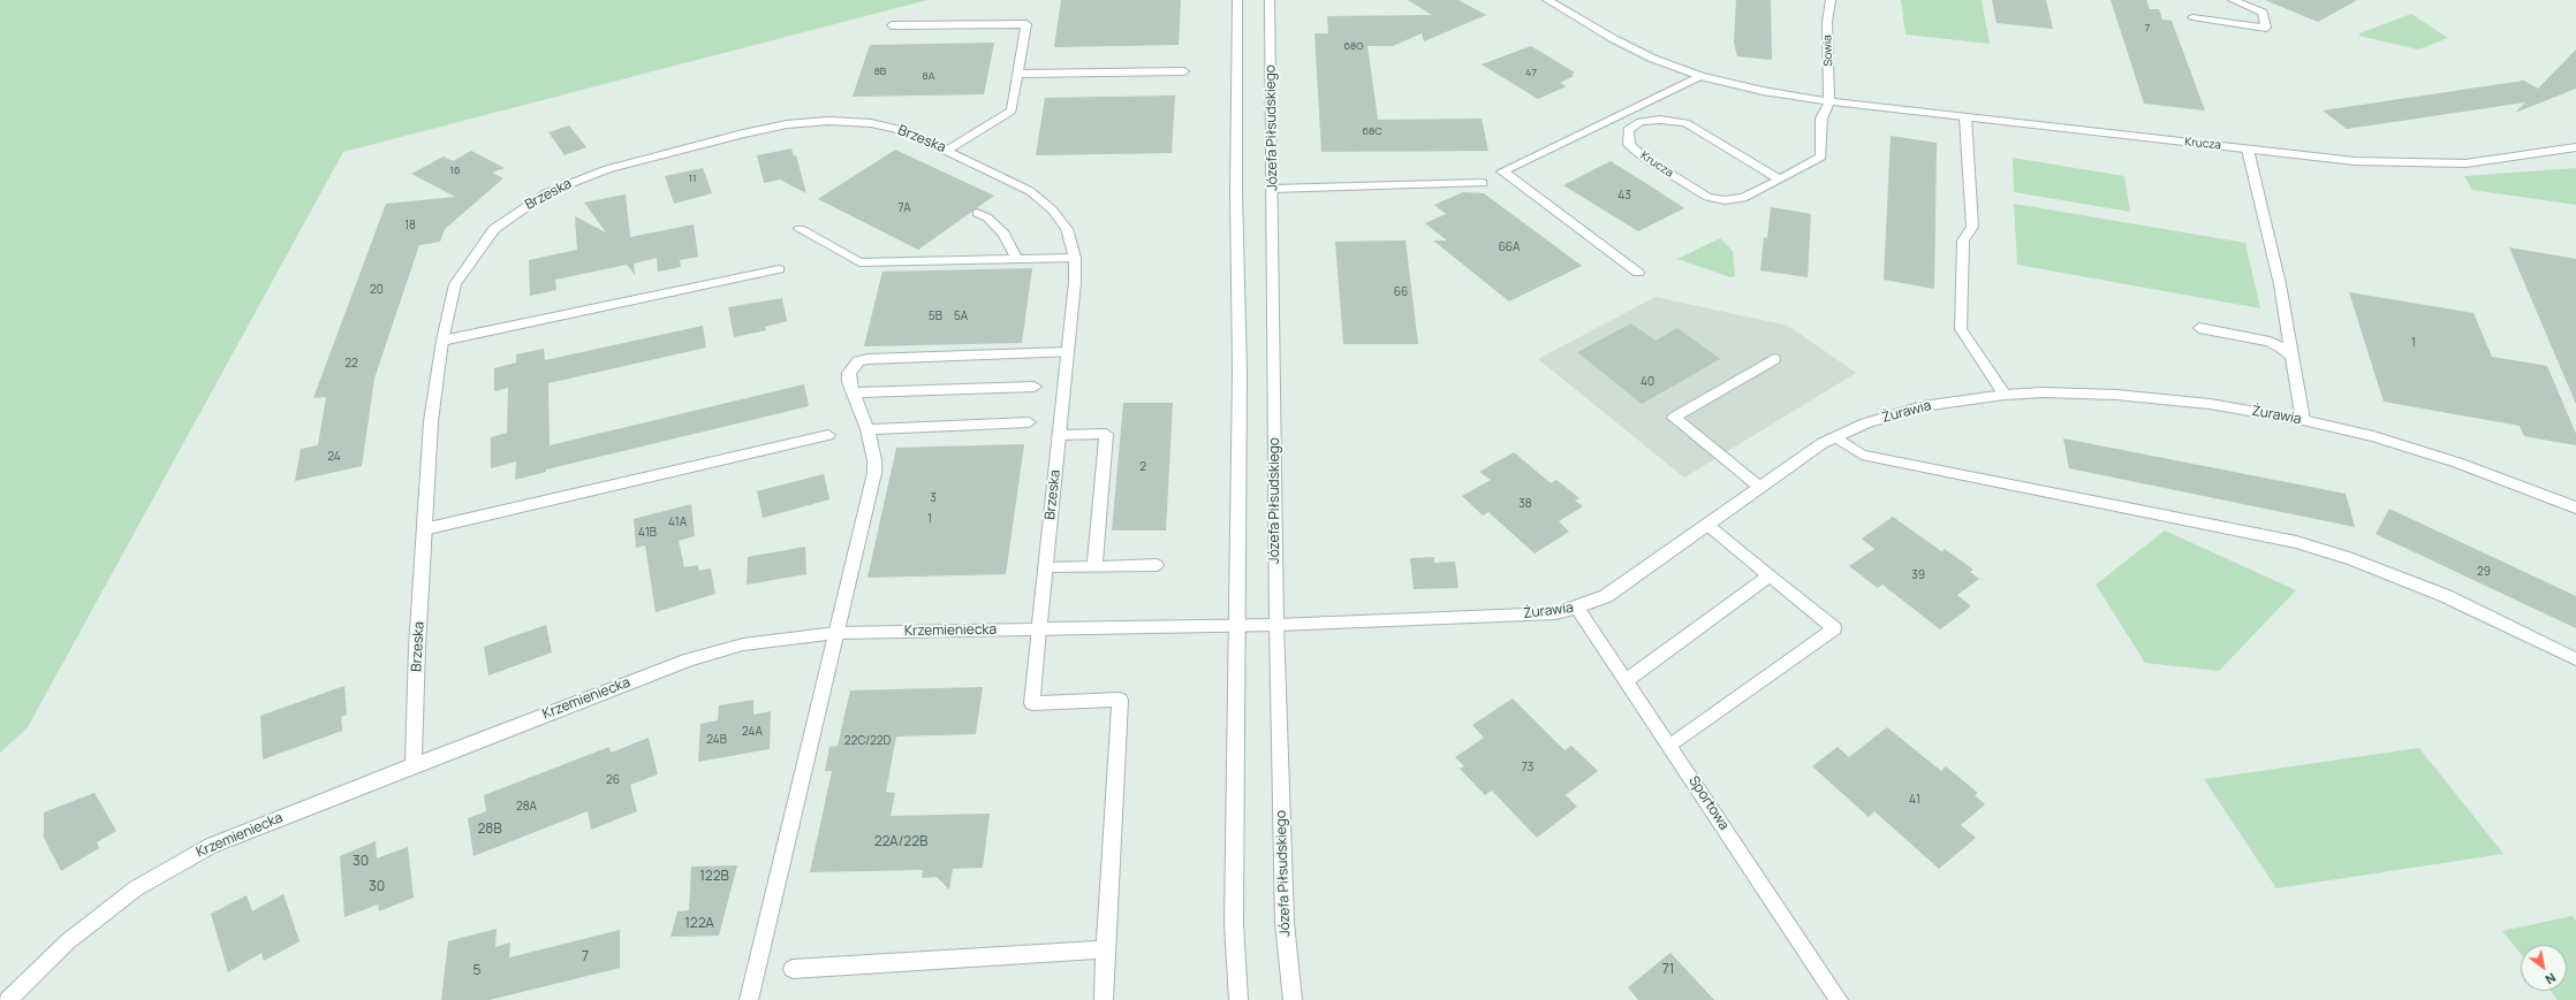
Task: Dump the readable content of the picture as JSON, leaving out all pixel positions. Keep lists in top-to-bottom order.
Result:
{
  "streets": {
    "street": [
      "Sowia",
      "Józefa Piłsudskiego",
      "Brzeska",
      "Krucza",
      "Żurawia",
      "Krzemieniecka",
      "Sportowa"
    ]
  },
  "crossings": [
    ["Sowia", "Krucza"],
    ["Józefa Piłsudskiego", "Żurawia"],
    ["Brzeska", "Krzemieniecka"],
    ["Żurawia", "Krzemieniecka"],
    ["Żurawia", "Sportowa"]
  ],
  "house_numbers": [
    "7",
    "68G",
    "8B",
    "47",
    "8A",
    "68C",
    "16",
    "11",
    "43",
    "7A",
    "18",
    "66A",
    "20",
    "66",
    "5B",
    "5A",
    "1",
    "22",
    "40",
    "24",
    "2",
    "3",
    "38",
    "1",
    "41A",
    "41B",
    "29",
    "39",
    "24A",
    "24B",
    "22C/22D",
    "73",
    "26",
    "41",
    "28A",
    "28B",
    "22A/22B",
    "30",
    "122B",
    "30",
    "122A",
    "7",
    "71",
    "5"
  ],
  "north": "bottom right"
}
